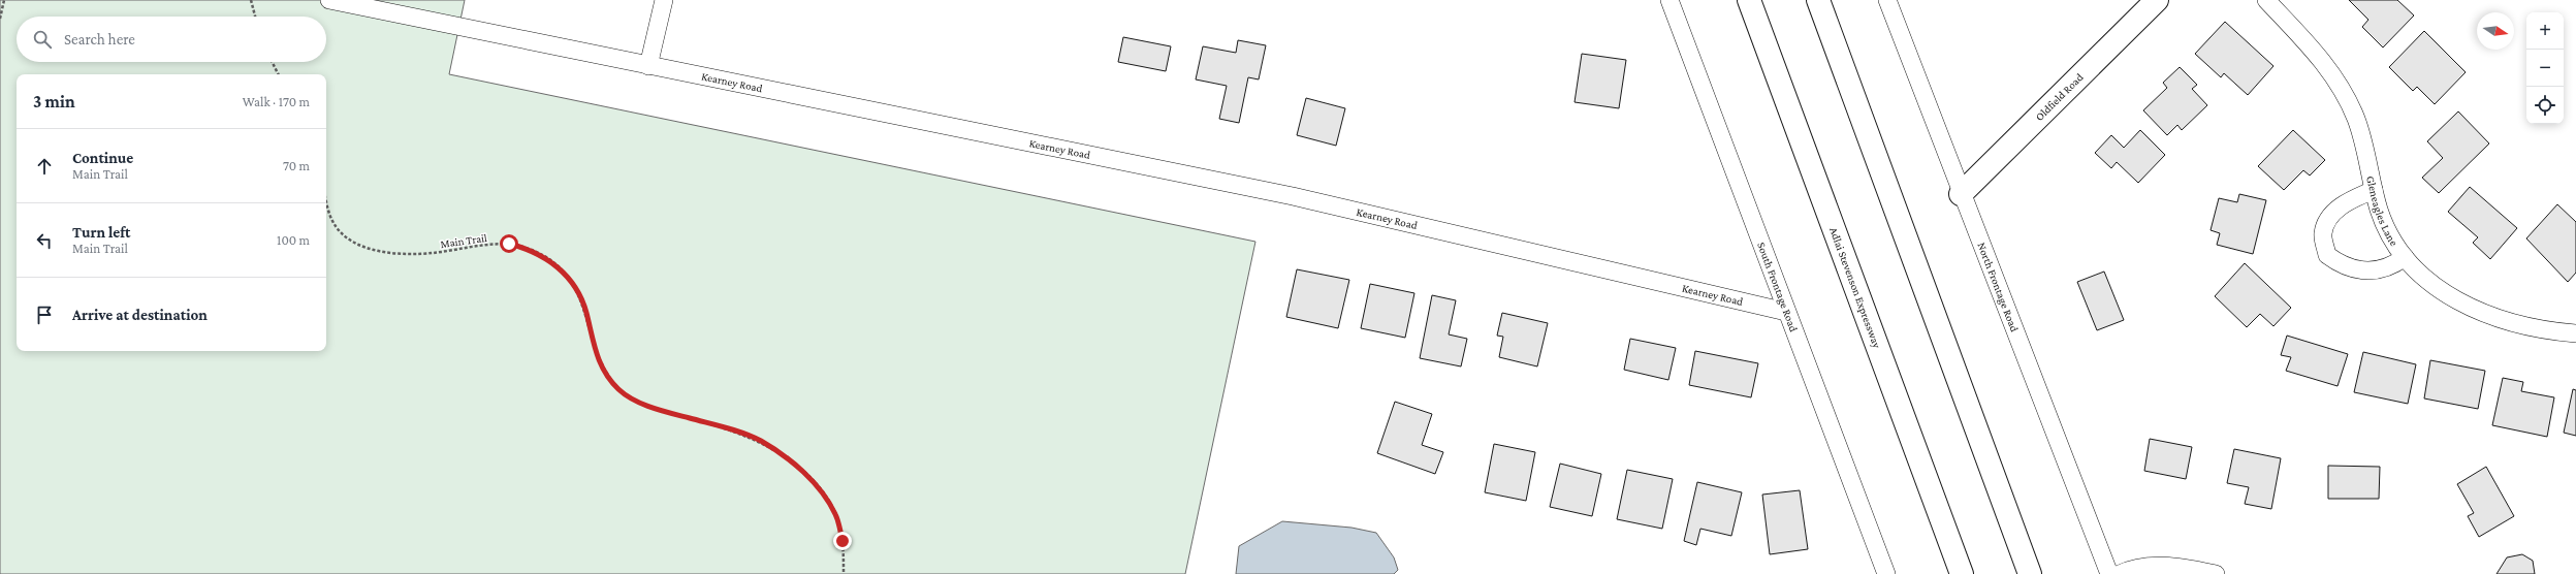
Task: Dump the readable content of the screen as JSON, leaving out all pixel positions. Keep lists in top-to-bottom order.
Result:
{
  "streets": {
    "main road": ["Oldfield Road", "Adlai Stevenson Expressway"],
    "street": [
      "Kearney Road",
      "Gleneagles Lane",
      "South Frontage Road",
      "North Frontage Road"
    ],
    "path": ["Main Trail"]
  },
  "crossings": [
    ["Kearney Road", "South Frontage Road"],
    ["Oldfield Road", "North Frontage Road"]
  ],
  "north": "right",
  "page": {
    "map_buttons": ["+", "−"],
    "search": "Search here",
    "heading": ["3 min", "Walk · 170 m"],
    "list": [
      ["Continue", "Main Trail", "70 m"],
      ["Turn left", "Main Trail", "100 m"],
      "Arrive at destination"
    ]
  }
}
